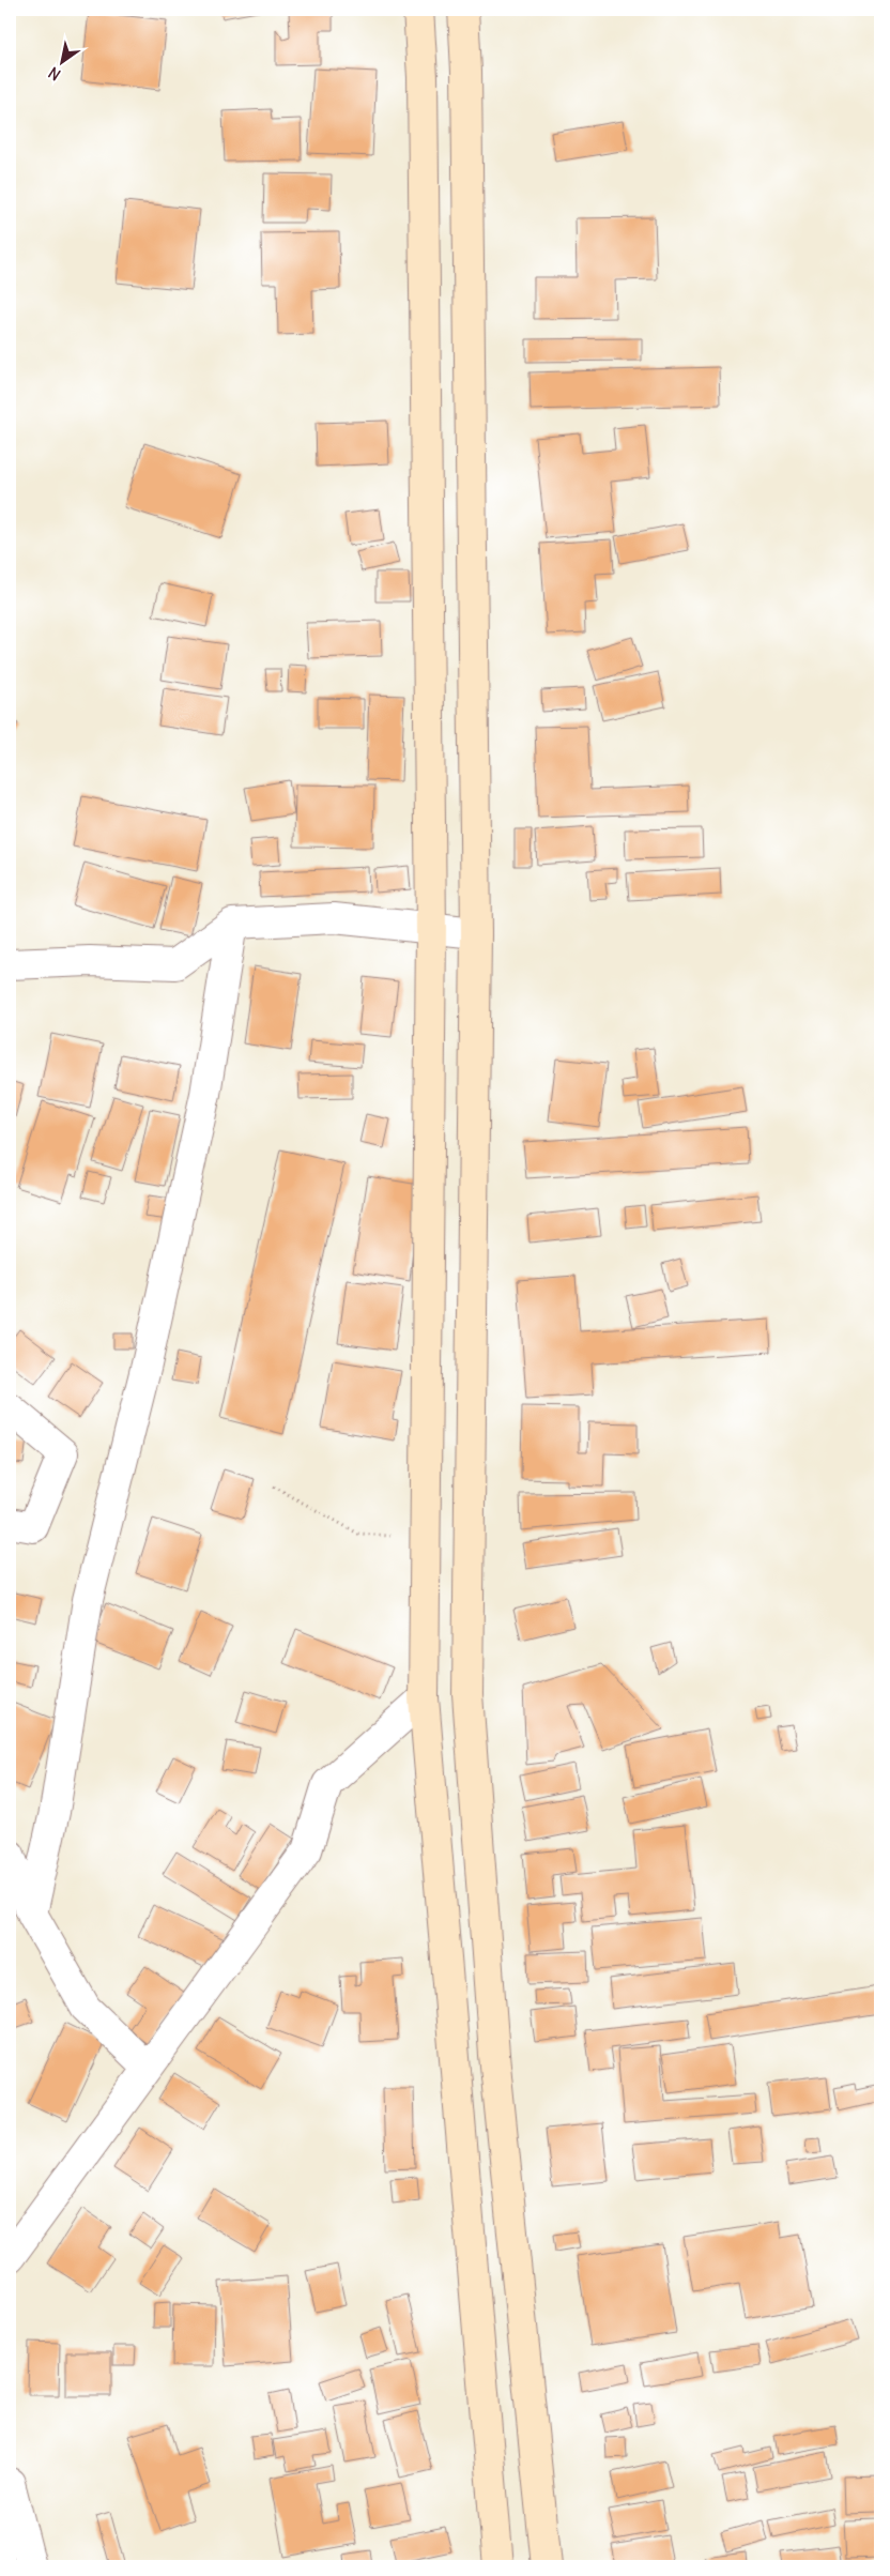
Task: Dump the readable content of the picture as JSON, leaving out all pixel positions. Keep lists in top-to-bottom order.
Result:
{
  "north": "bottom left"
}
